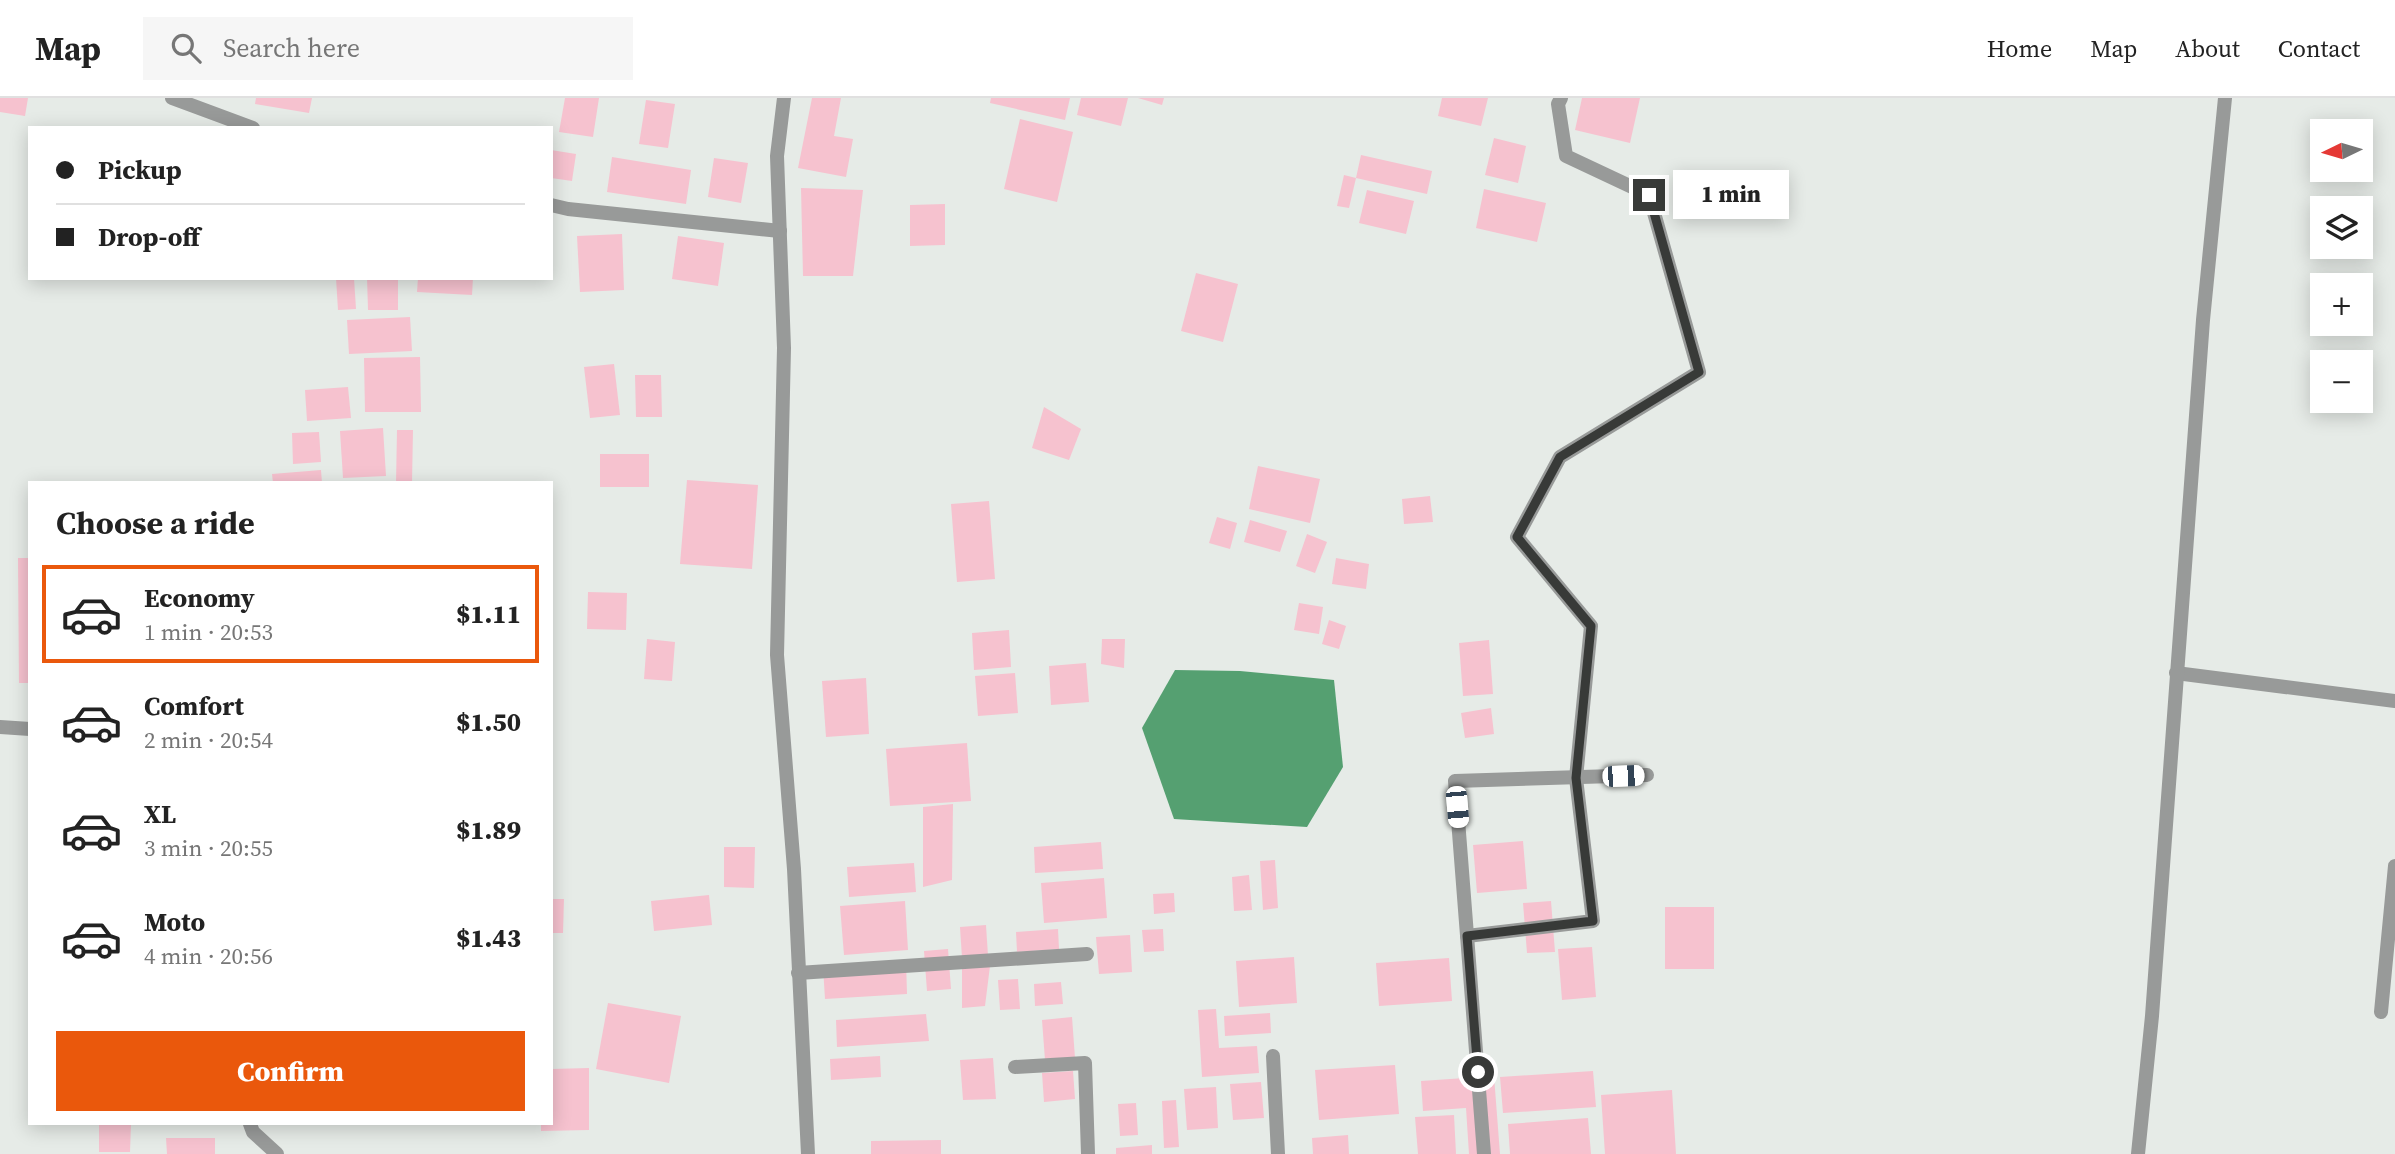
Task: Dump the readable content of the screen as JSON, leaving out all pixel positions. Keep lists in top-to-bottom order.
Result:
{
  "north": "left",
  "page": {
    "header": "Map",
    "search": "Search here",
    "nav": [
      "Home",
      "Map",
      "About",
      "Contact"
    ],
    "map_buttons": ["+", "−"],
    "banner": ["Pickup", "Drop-off"],
    "bubble": "1 min",
    "heading": "Choose a ride",
    "list": [
      {
        "name": "Economy",
        "note": "1 min · 20:53",
        "value": "$1.11"
      },
      {
        "name": "Comfort",
        "note": "2 min · 20:54",
        "value": "$1.50"
      },
      {
        "name": "XL",
        "note": "3 min · 20:55",
        "value": "$1.89"
      },
      {
        "name": "Moto",
        "note": "4 min · 20:56",
        "value": "$1.43"
      }
    ],
    "buttons": "Confirm"
  }
}
